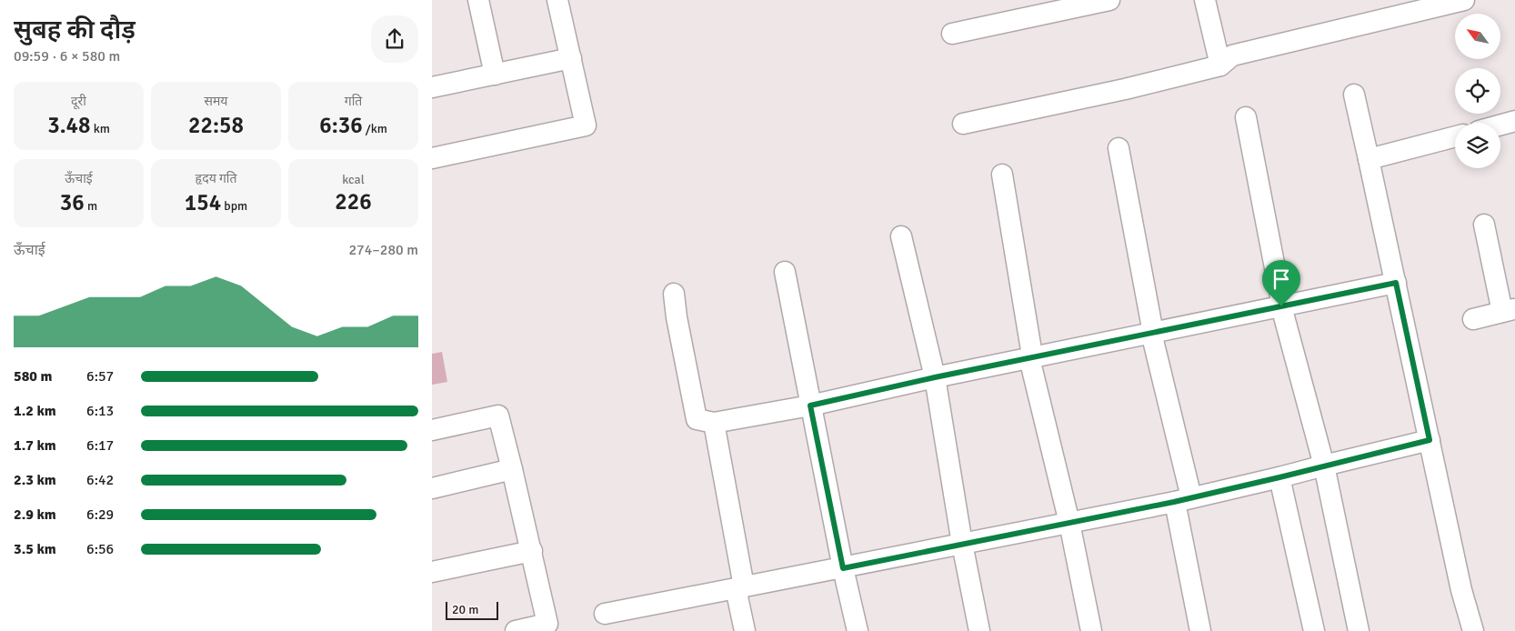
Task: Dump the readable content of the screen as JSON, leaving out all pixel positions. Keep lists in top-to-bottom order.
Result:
{
  "scale_bar": "20 m",
  "north": "top left",
  "page": {
    "heading": ["सुबह की दौड़", "09:59 · 6 × 580 m"],
    "stats": [
      ["दूरी", "3.48 km"],
      ["समय", "22:58"],
      ["गति", "6:36 /km"],
      ["ऊँचाई", "36 m"],
      ["हृदय गति", "154 bpm"],
      ["kcal", "226"]
    ],
    "chart": ["ऊँचाई", "274–280 m"],
    "list": [
      {
        "name": "580 m",
        "note": "6:57"
      },
      {
        "name": "1.2 km",
        "note": "6:13"
      },
      {
        "name": "1.7 km",
        "note": "6:17"
      },
      {
        "name": "2.3 km",
        "note": "6:42"
      },
      {
        "name": "2.9 km",
        "note": "6:29"
      },
      {
        "name": "3.5 km",
        "note": "6:56"
      }
    ],
    "scale": "20 m"
  }
}
